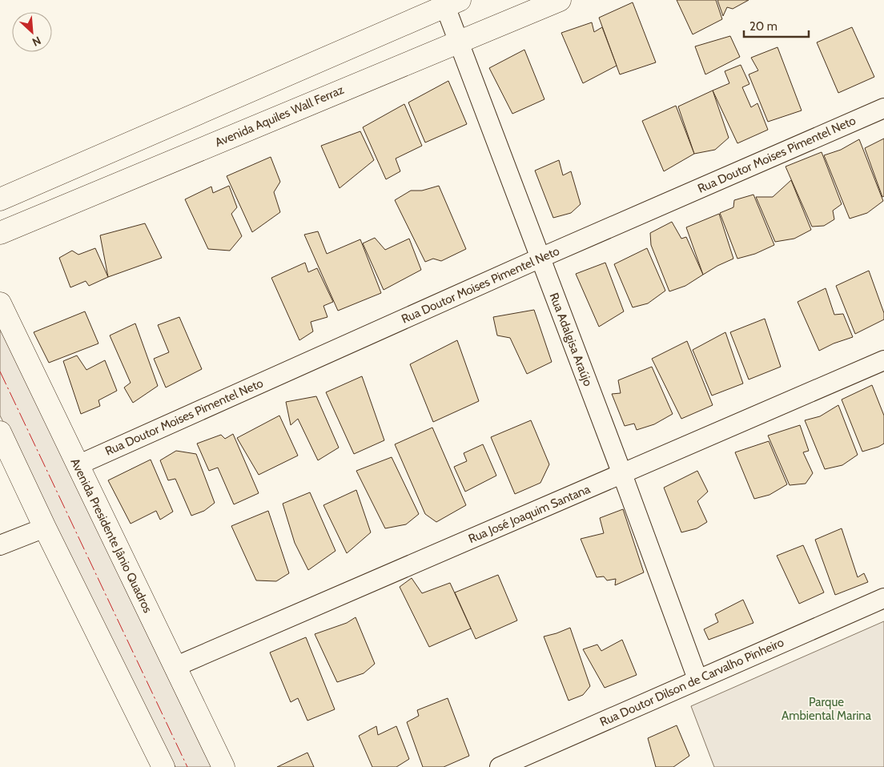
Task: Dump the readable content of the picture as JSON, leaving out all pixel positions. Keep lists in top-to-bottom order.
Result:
{
  "streets": {
    "main road": ["Avenida Aquiles Wall Ferraz", "Avenida Presidente Jânio Quadros"],
    "street": [
      "Rua Doutor Moises Pimentel Neto",
      "Rua Adalgisa Araújo",
      "Rua José Joaquim Santana",
      "Rua Doutor Dilson de Carvalho Pinheiro"
    ]
  },
  "crossings": [
    ["Avenida Aquiles Wall Ferraz", "Rua Adalgisa Araújo"],
    ["Rua Doutor Moises Pimentel Neto", "Rua Adalgisa Araújo"],
    ["Rua Doutor Moises Pimentel Neto", "Avenida Presidente Jânio Quadros"],
    ["Rua Adalgisa Araújo", "Rua José Joaquim Santana"],
    ["Rua Adalgisa Araújo", "Rua Doutor Dilson de Carvalho Pinheiro"],
    ["Rua José Joaquim Santana", "Avenida Presidente Jânio Quadros"]
  ],
  "parks": ["Parque Ambiental Marina"],
  "scale_bar": "20 m",
  "north": "bottom right"
}
